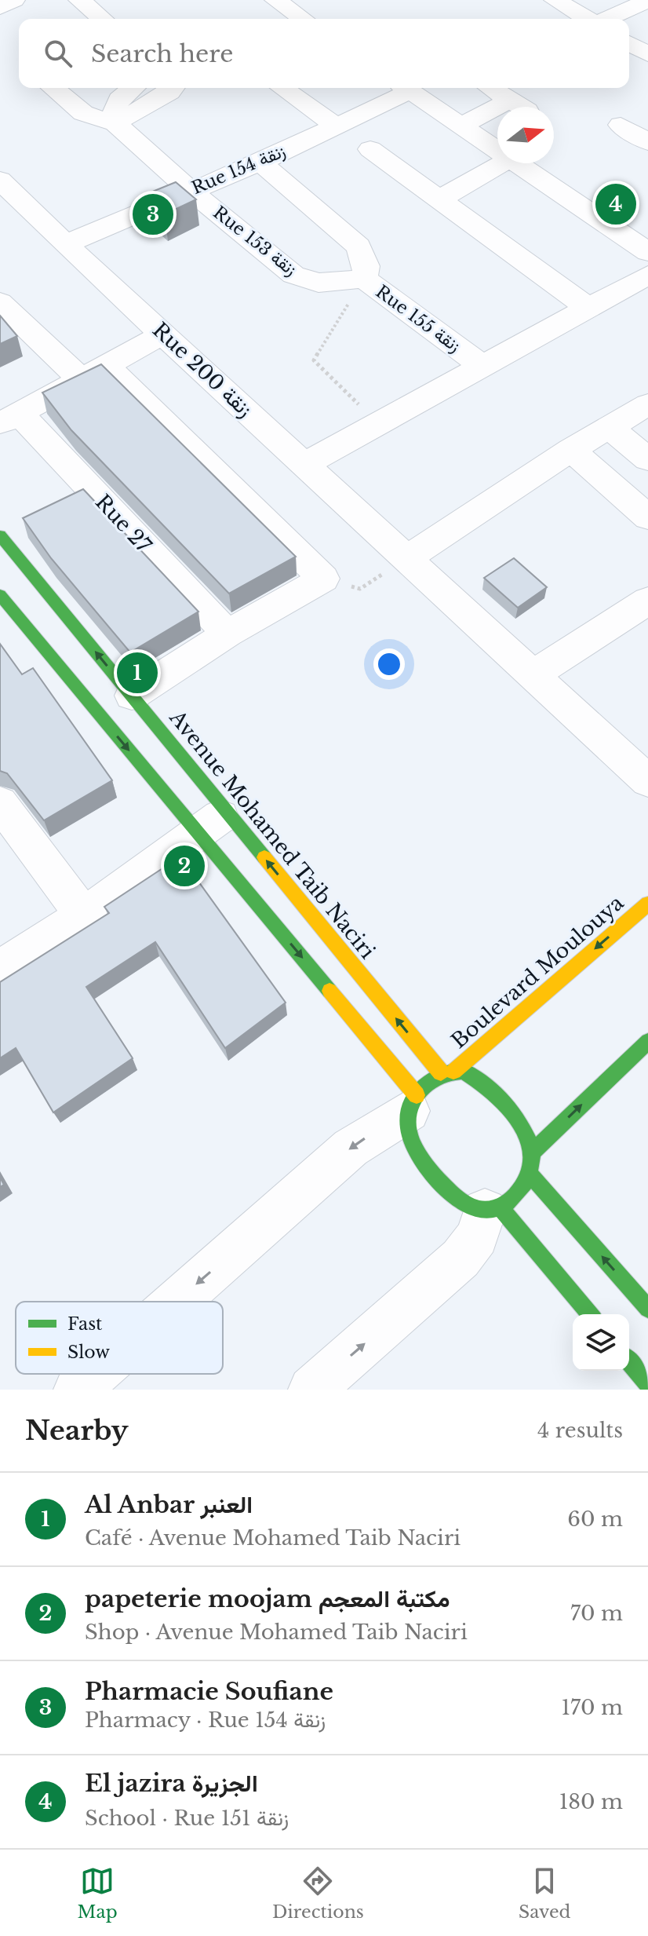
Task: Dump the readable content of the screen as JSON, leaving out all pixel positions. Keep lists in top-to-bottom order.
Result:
{
  "streets": {
    "street": [
      "Rue 154 زنقة",
      "Rue 153 زنقة",
      "Rue 155 زنقة",
      "Rue 200 زنقة",
      "Rue 27",
      "Avenue Mohamed Taib Naciri",
      "Boulevard Moulouya"
    ]
  },
  "crossings": [
    ["Rue 154 زنقة", "Rue 153 زنقة"],
    ["Rue 154 زنقة", "Rue 155 زنقة"],
    ["Rue 154 زنقة", "Rue 200 زنقة"],
    ["Rue 153 زنقة", "Rue 155 زنقة"],
    ["Avenue Mohamed Taib Naciri", "Boulevard Moulouya"]
  ],
  "legend": ["Fast", "Slow"],
  "north": "right",
  "page": {
    "search": "Search here",
    "pins": [
      "4",
      "3",
      "1",
      "2"
    ],
    "heading": ["Nearby", "4 results"],
    "list": [
      {
        "mark": "1",
        "name": "Al Anbar العنبر",
        "note": "Café · Avenue Mohamed Taib Naciri",
        "value": "60 m"
      },
      {
        "mark": "2",
        "name": "papeterie moojam مكتبة المعجم",
        "note": "Shop · Avenue Mohamed Taib Naciri",
        "value": "70 m"
      },
      {
        "mark": "3",
        "name": "Pharmacie Soufiane",
        "note": "Pharmacy · Rue 154 زنقة",
        "value": "170 m"
      },
      {
        "mark": "4",
        "name": "El jazira الجزيرة",
        "note": "School · Rue 151 زنقة",
        "value": "180 m"
      }
    ],
    "nav": ["Map", "Directions", "Saved"]
  }
}
